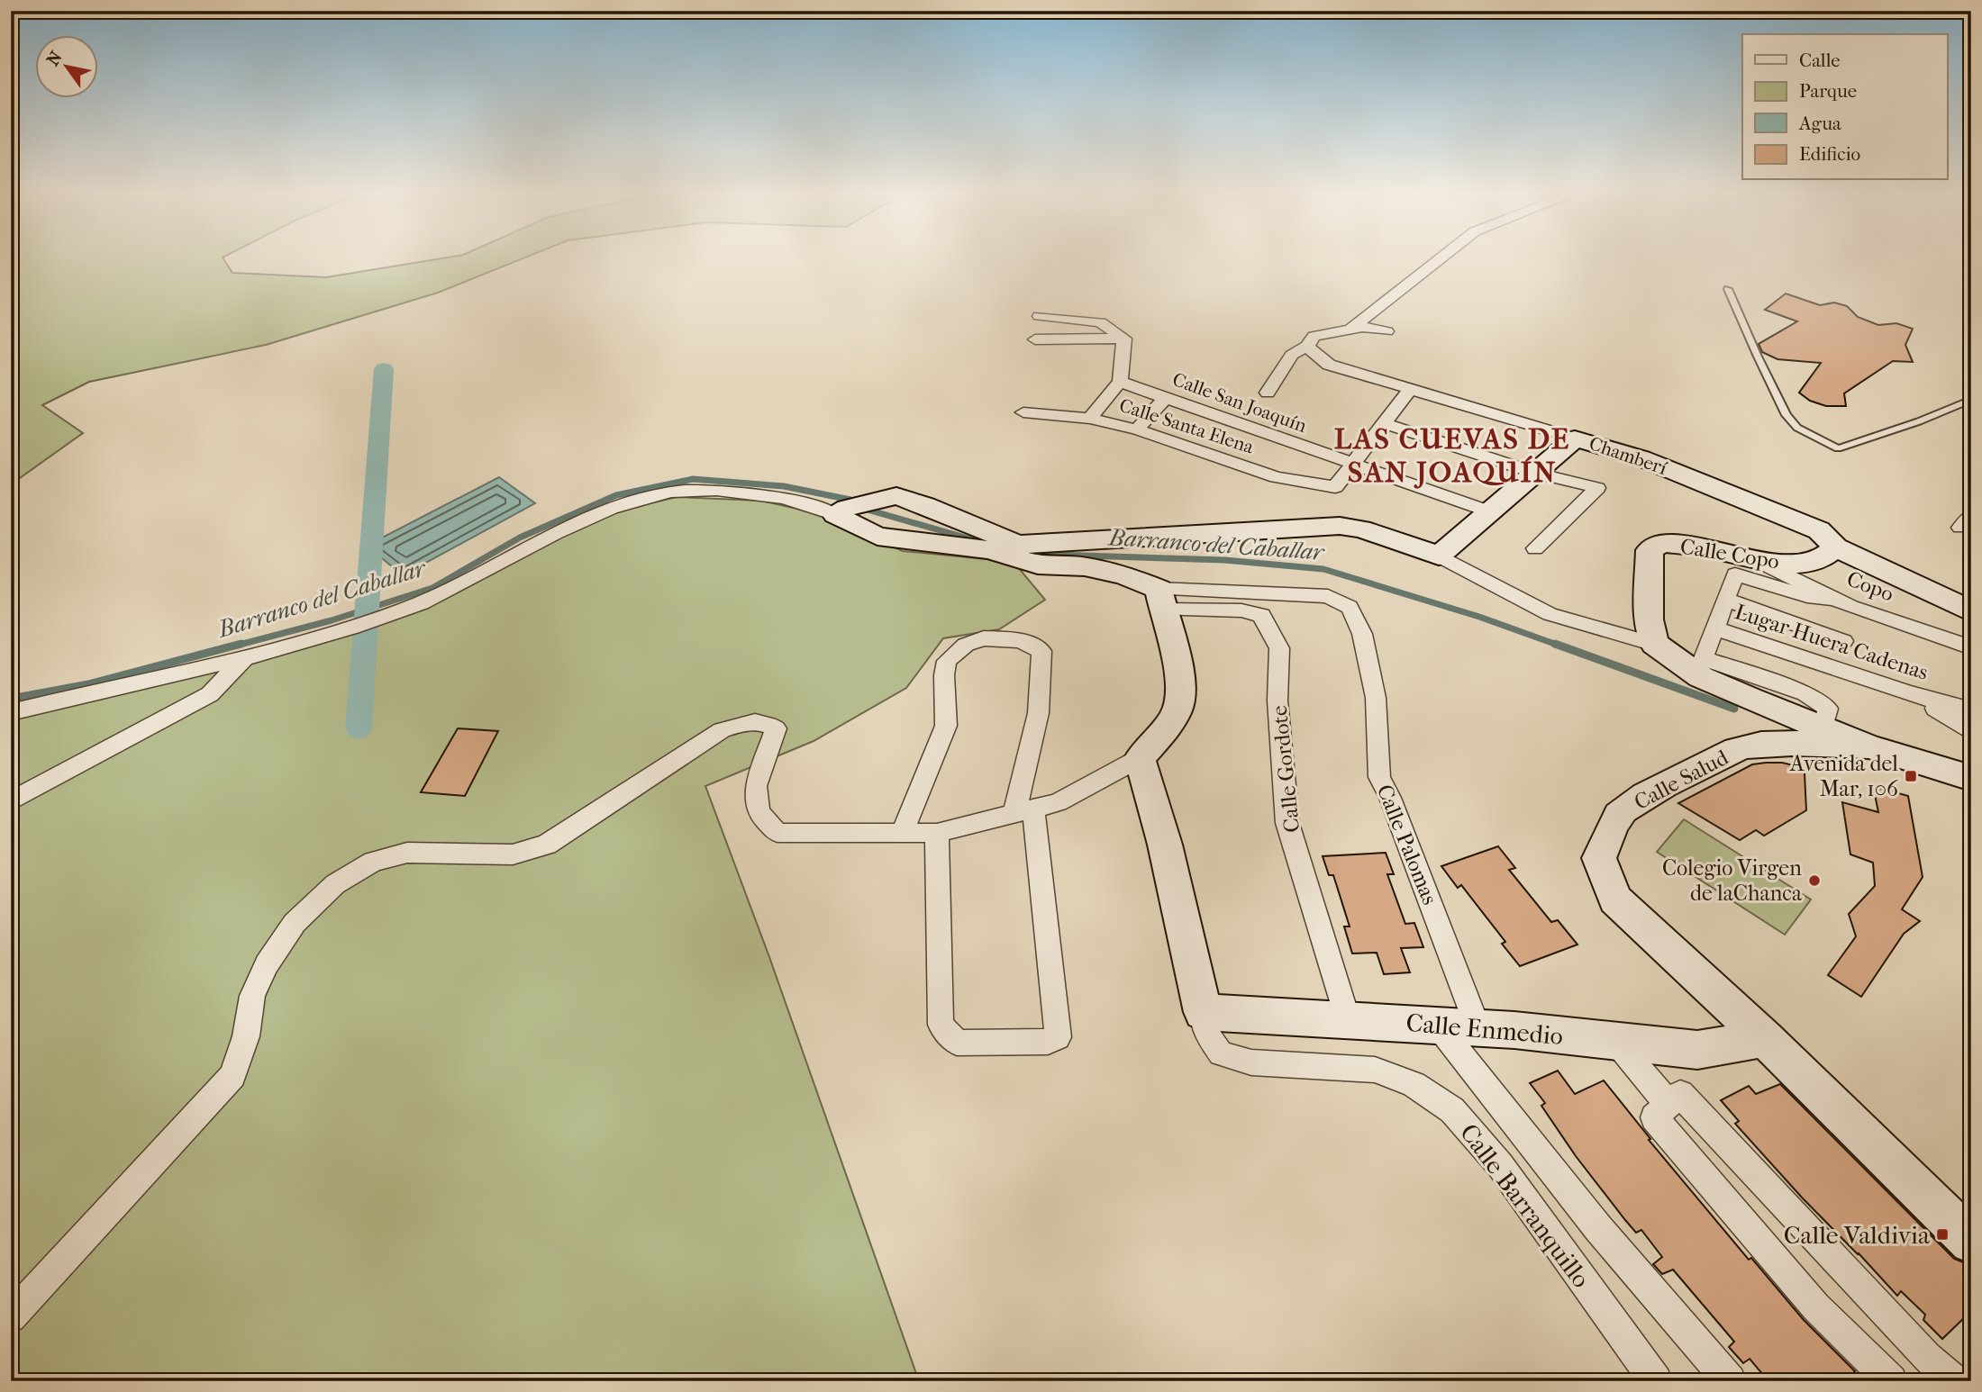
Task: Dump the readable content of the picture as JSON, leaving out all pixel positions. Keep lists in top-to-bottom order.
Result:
{
  "streets": {
    "street": [
      "Calle San Joaquín",
      "Calle Santa Elena",
      "Chamberí",
      "Calle Copo",
      "Copo",
      "Lugar Huera Cadenas",
      "Calle Gordote",
      "Calle Salud",
      "Calle Palomas",
      "Calle Enmedio",
      "Calle Barranquillo"
    ]
  },
  "crossings": [
    ["Calle San Joaquín", "Calle Santa Elena"],
    ["Chamberí", "Calle Copo"],
    ["Calle Copo", "Copo"],
    ["Calle Gordote", "Calle Palomas"],
    ["Calle Gordote", "Calle Enmedio"],
    ["Calle Salud", "Calle Enmedio"],
    ["Calle Palomas", "Calle Enmedio"],
    ["Calle Enmedio", "Calle Barranquillo"]
  ],
  "districts": ["LAS CUEVAS DE SAN JOAQUÍN"],
  "water": ["Barranco del Caballar"],
  "places": {
    "transit": ["Avenida del Mar, 106", "Calle Valdivia"],
    "other": ["Colegio Virgen de laChanca"]
  },
  "legend": [
    "Calle",
    "Parque",
    "Agua",
    "Edificio"
  ],
  "north": "top left"
}
